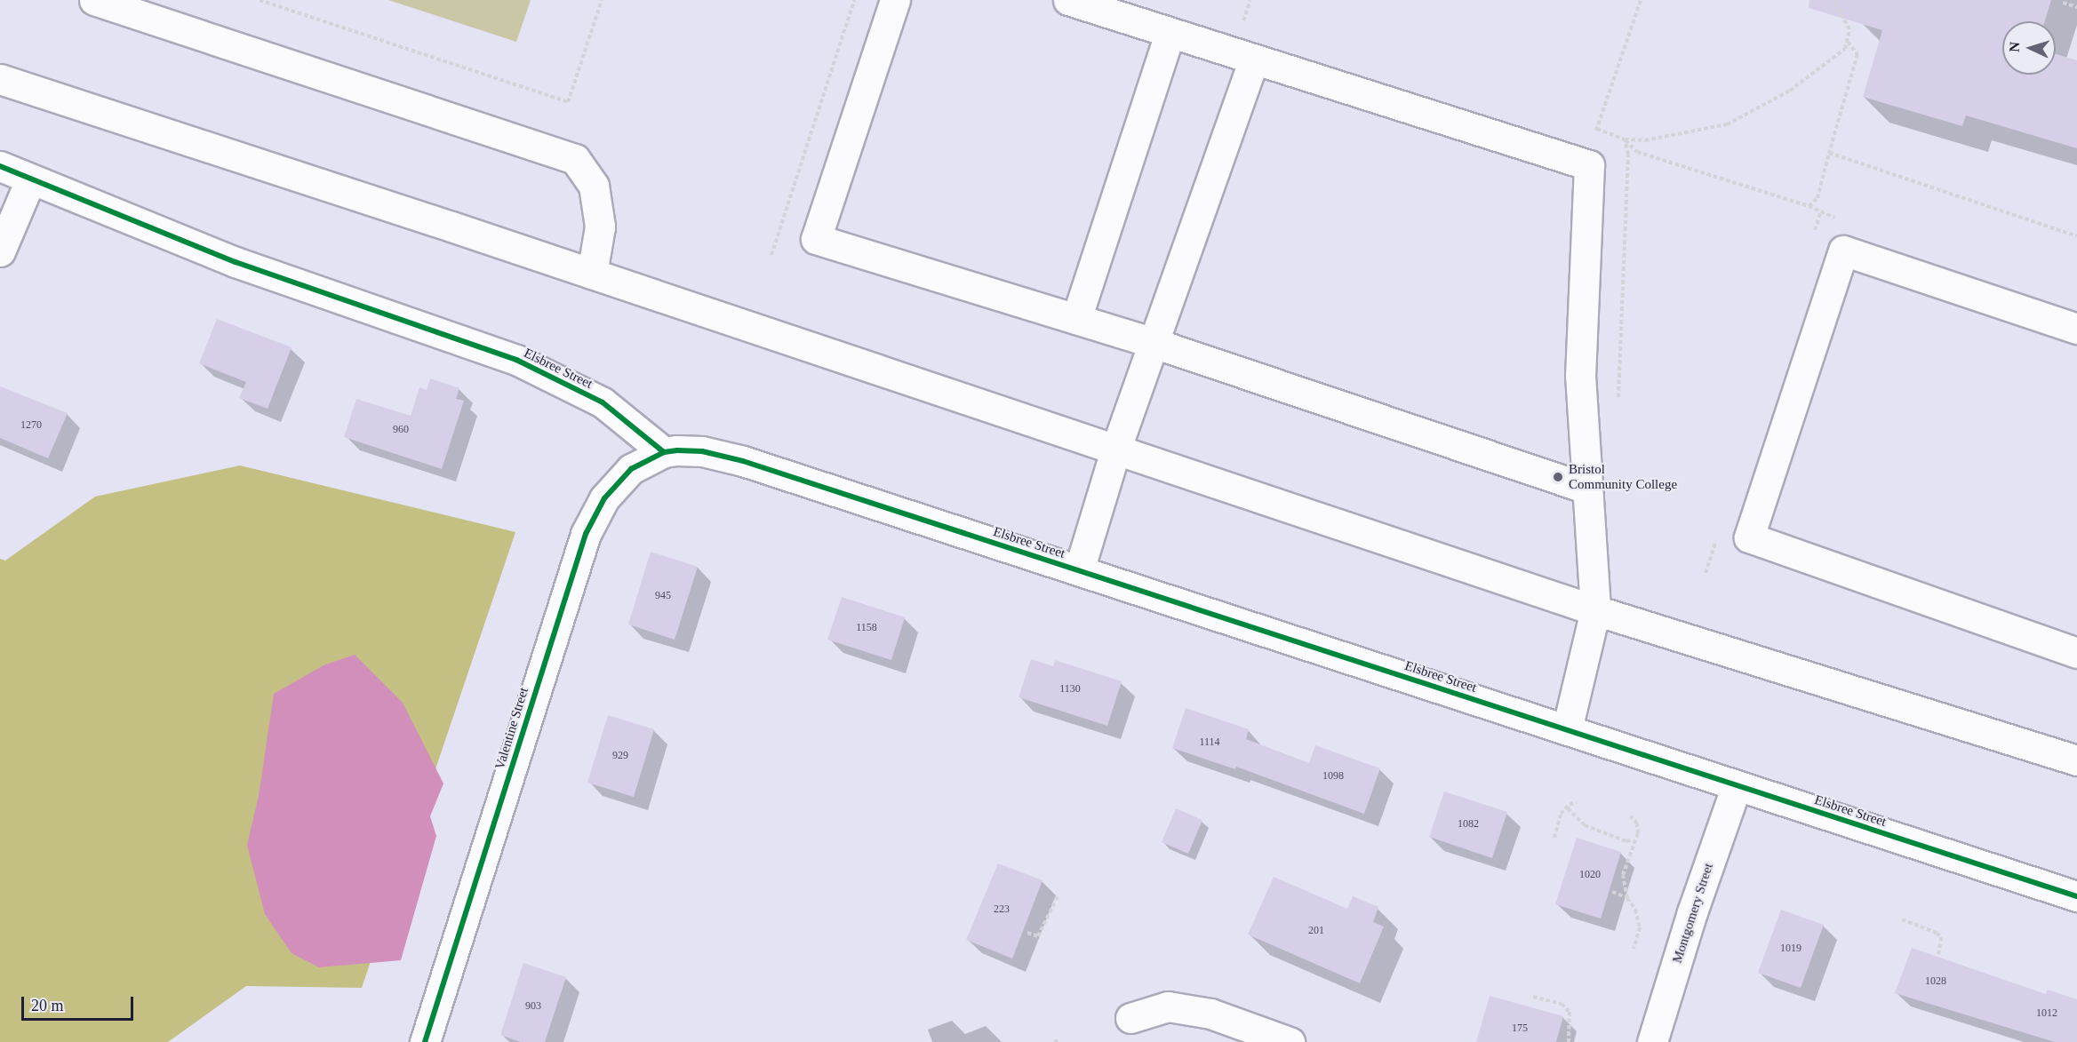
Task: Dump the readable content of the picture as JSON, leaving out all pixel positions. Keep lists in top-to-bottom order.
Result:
{
  "streets": {
    "street": ["Elsbree Street", "Valentine Street", "Montgomery Street"]
  },
  "crossings": [
    ["Elsbree Street", "Valentine Street"],
    ["Elsbree Street", "Montgomery Street"]
  ],
  "places": ["Bristol Community College"],
  "house_numbers": [
    "1270",
    "960",
    "945",
    "1158",
    "1130",
    "1114",
    "929",
    "1098",
    "1082",
    "1020",
    "223",
    "201",
    "1019",
    "1028",
    "903",
    "1012",
    "175"
  ],
  "scale_bar": "20 m",
  "north": "left"
}
